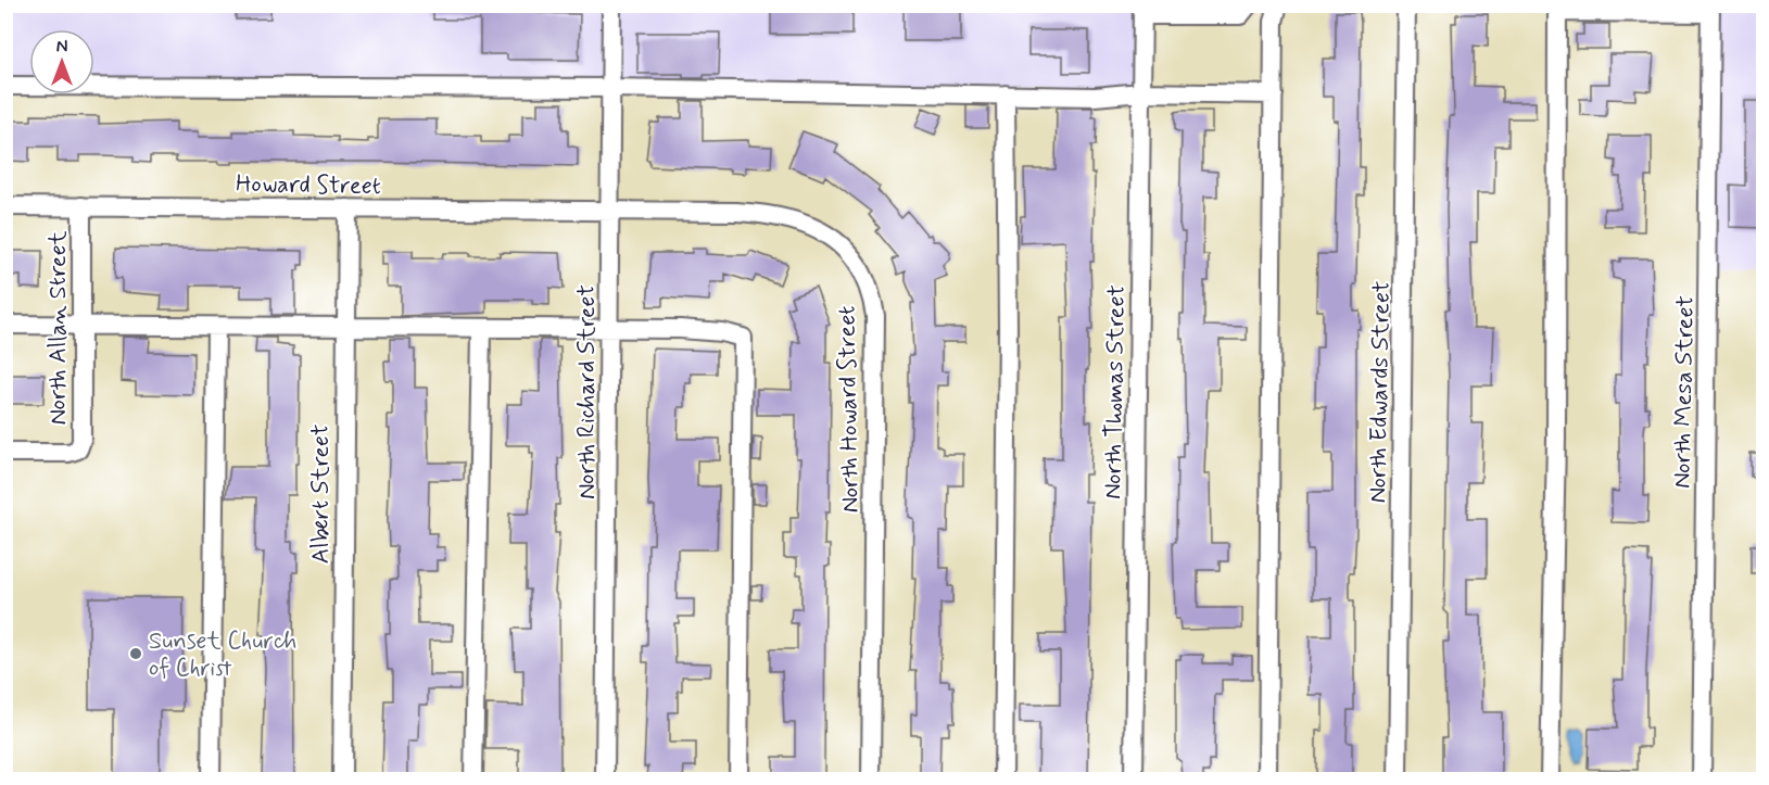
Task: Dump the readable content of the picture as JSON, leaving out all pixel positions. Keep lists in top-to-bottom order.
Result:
{
  "streets": {
    "street": [
      "Howard Street",
      "North Allan Street",
      "North Richard Street",
      "North Thomas Street",
      "North Edwards Street",
      "North Mesa Street",
      "North Howard Street",
      "Albert Street"
    ]
  },
  "crossings": [
    ["Howard Street", "North Allan Street"],
    ["Howard Street", "North Richard Street"],
    ["Howard Street", "North Howard Street"],
    ["Howard Street", "Albert Street"],
    ["North Richard Street", "North Howard Street"]
  ],
  "places": ["Sunset Church of Christ"],
  "north": "top"
}
